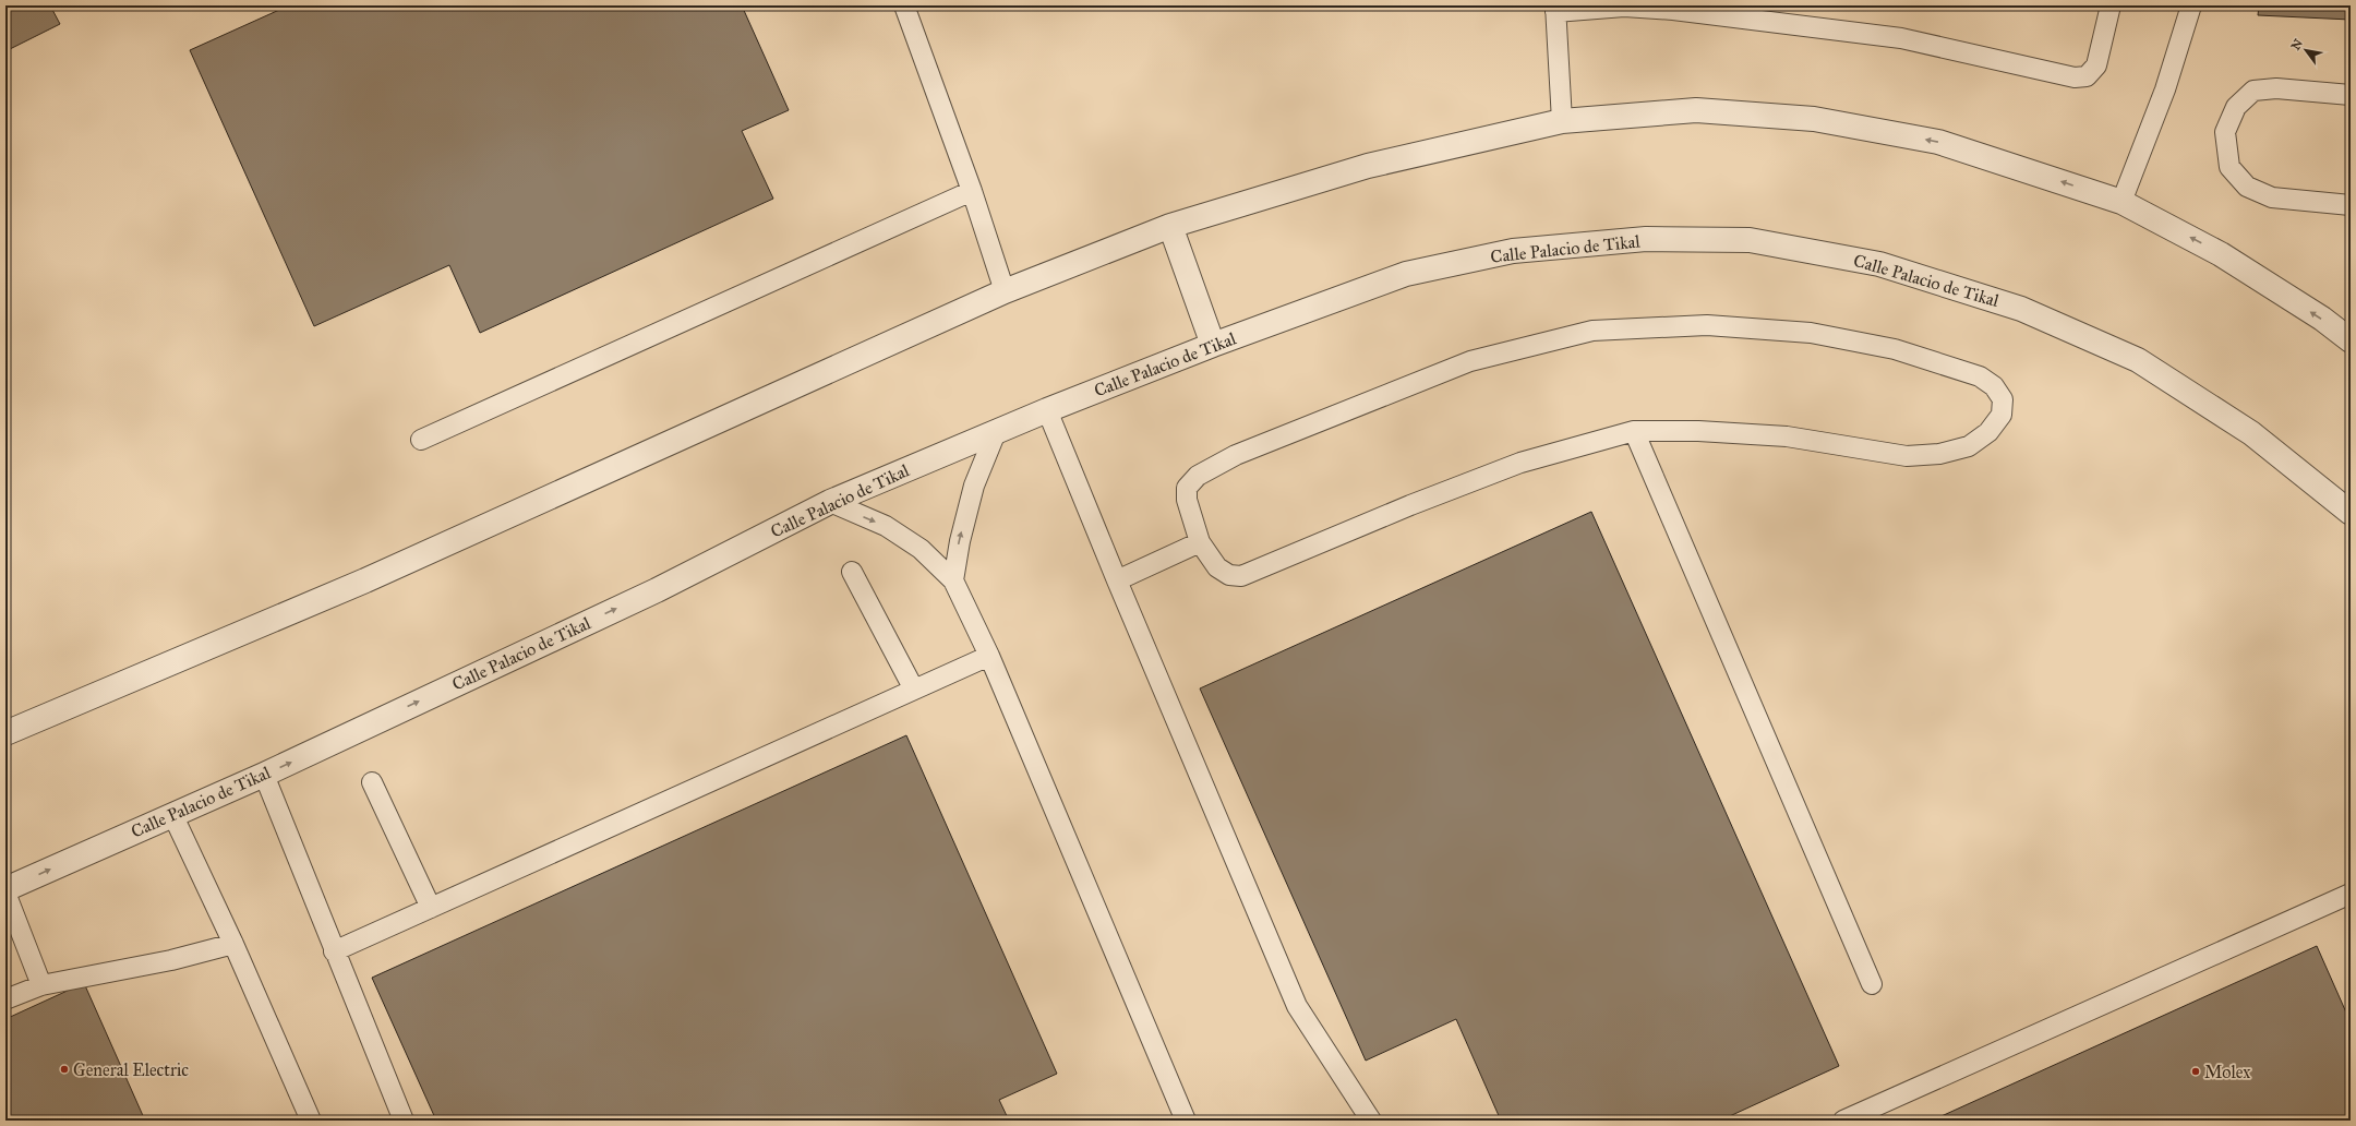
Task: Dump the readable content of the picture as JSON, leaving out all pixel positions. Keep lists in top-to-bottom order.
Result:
{
  "streets": {
    "street": ["Calle Palacio de Tikal"]
  },
  "places": ["General Electric", "Molex"],
  "north": "top left"
}
